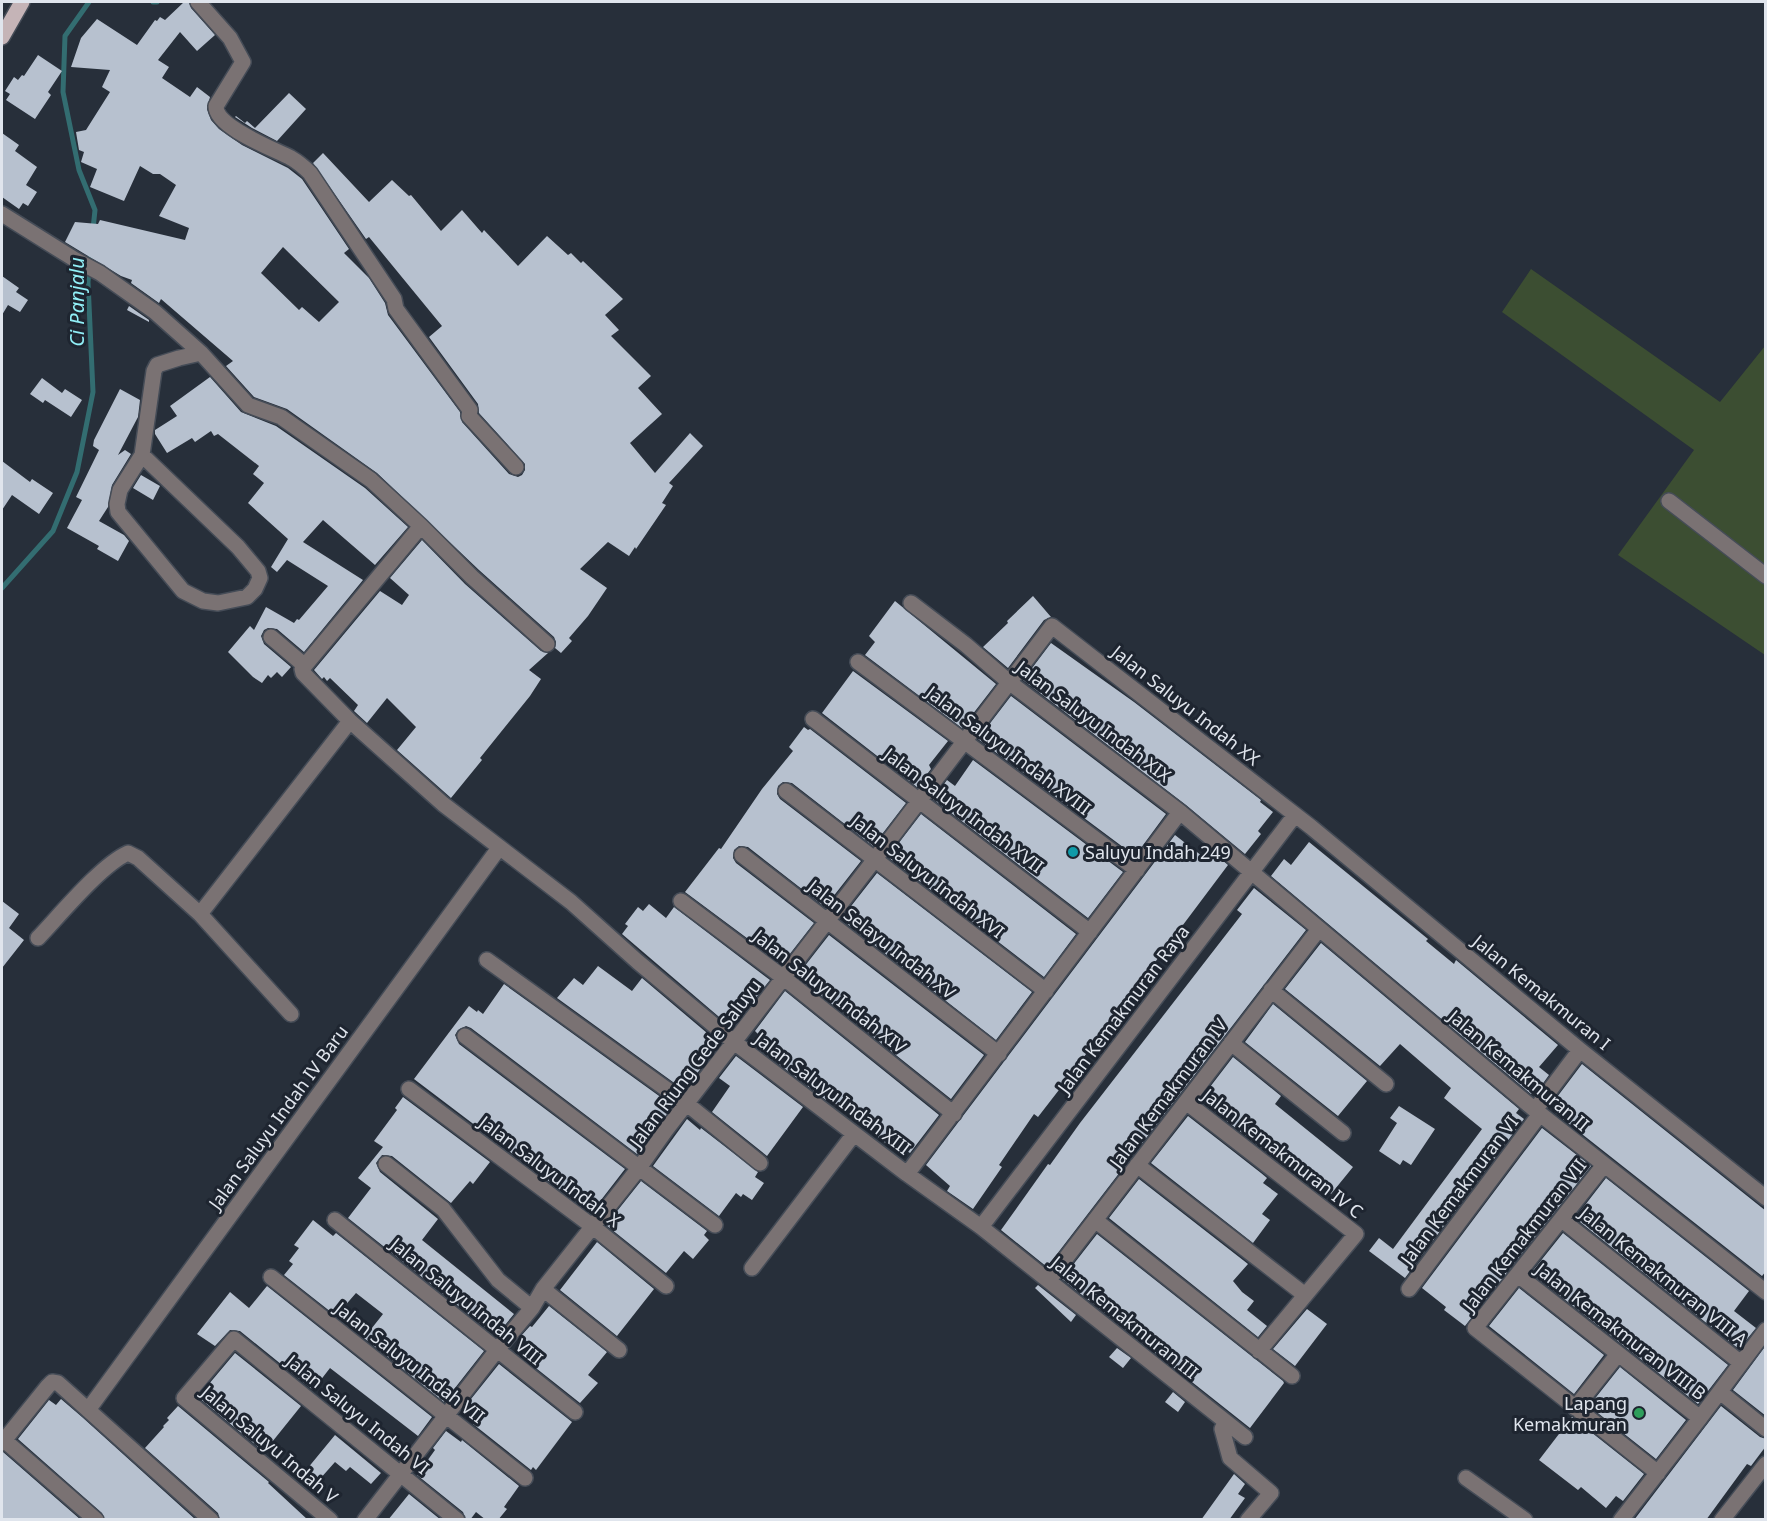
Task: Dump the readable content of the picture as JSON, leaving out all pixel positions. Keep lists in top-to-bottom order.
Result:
{
  "streets": {
    "street": [
      "Jalan Saluyu Indah XX",
      "Jalan Saluyu Indah XIX",
      "Jalan Saluyu Indah XVIII",
      "Jalan Saluyu Indah XVII",
      "Jalan Saluyu Indah XVI",
      "Jalan Selayu Indah XV",
      "Jalan Saluyu Indah XIV",
      "Jalan Kemakmuran I",
      "Jalan Kemakmuran Raya",
      "Jalan Riung Gede Saluyu",
      "Jalan Kemakmuran II",
      "Jalan Saluyu Indah XIII",
      "Jalan Kemakmuran IV",
      "Jalan Saluyu Indah IV Baru",
      "Jalan Kemakmuran IV C",
      "Jalan Saluyu Indah X",
      "Jalan Kemakmuran VI",
      "Jalan Kemakmuran VII",
      "Jalan Kemakmuran VIII A",
      "Jalan Saluyu Indah VIII",
      "Jalan Kemakmuran III",
      "Jalan Kemakmuran VIII B",
      "Jalan Saluyu Indah VII",
      "Jalan Saluyu Indah VI",
      "Jalan Saluyu Indah V"
    ]
  },
  "crossings": [
    ["Jalan Saluyu Indah XX", "Jalan Kemakmuran I"],
    ["Jalan Saluyu Indah XX", "Jalan Kemakmuran Raya"],
    ["Jalan Saluyu Indah XX", "Jalan Riung Gede Saluyu"],
    ["Jalan Saluyu Indah XIX", "Jalan Kemakmuran Raya"],
    ["Jalan Saluyu Indah XIX", "Jalan Riung Gede Saluyu"],
    ["Jalan Saluyu Indah XIX", "Jalan Kemakmuran II"],
    ["Jalan Saluyu Indah XVIII", "Jalan Riung Gede Saluyu"],
    ["Jalan Saluyu Indah XVII", "Jalan Riung Gede Saluyu"],
    ["Jalan Saluyu Indah XVI", "Jalan Riung Gede Saluyu"],
    ["Jalan Selayu Indah XV", "Jalan Riung Gede Saluyu"],
    ["Jalan Saluyu Indah XIV", "Jalan Riung Gede Saluyu"],
    ["Jalan Kemakmuran I", "Jalan Kemakmuran Raya"],
    ["Jalan Kemakmuran I", "Jalan Kemakmuran VI"],
    ["Jalan Kemakmuran Raya", "Jalan Kemakmuran II"],
    ["Jalan Kemakmuran Raya", "Jalan Saluyu Indah XIII"],
    ["Jalan Kemakmuran Raya", "Jalan Kemakmuran III"],
    ["Jalan Riung Gede Saluyu", "Jalan Saluyu Indah XIII"],
    ["Jalan Riung Gede Saluyu", "Jalan Saluyu Indah X"],
    ["Jalan Riung Gede Saluyu", "Jalan Saluyu Indah VIII"],
    ["Jalan Riung Gede Saluyu", "Jalan Saluyu Indah VII"],
    ["Jalan Riung Gede Saluyu", "Jalan Saluyu Indah VI"],
    ["Jalan Kemakmuran II", "Jalan Kemakmuran IV"],
    ["Jalan Kemakmuran II", "Jalan Kemakmuran VI"],
    ["Jalan Kemakmuran II", "Jalan Kemakmuran VII"],
    ["Jalan Saluyu Indah XIII", "Jalan Saluyu Indah IV Baru"],
    ["Jalan Saluyu Indah XIII", "Jalan Kemakmuran III"],
    ["Jalan Kemakmuran IV", "Jalan Kemakmuran IV C"],
    ["Jalan Kemakmuran IV", "Jalan Kemakmuran III"],
    ["Jalan Kemakmuran VII", "Jalan Kemakmuran VIII A"],
    ["Jalan Kemakmuran VII", "Jalan Kemakmuran VIII B"],
    ["Jalan Saluyu Indah VI", "Jalan Saluyu Indah V"]
  ],
  "water": ["Ci Panjalu"],
  "places": ["Saluyu Indah 249", "Lapang Kemakmuran"]
}
